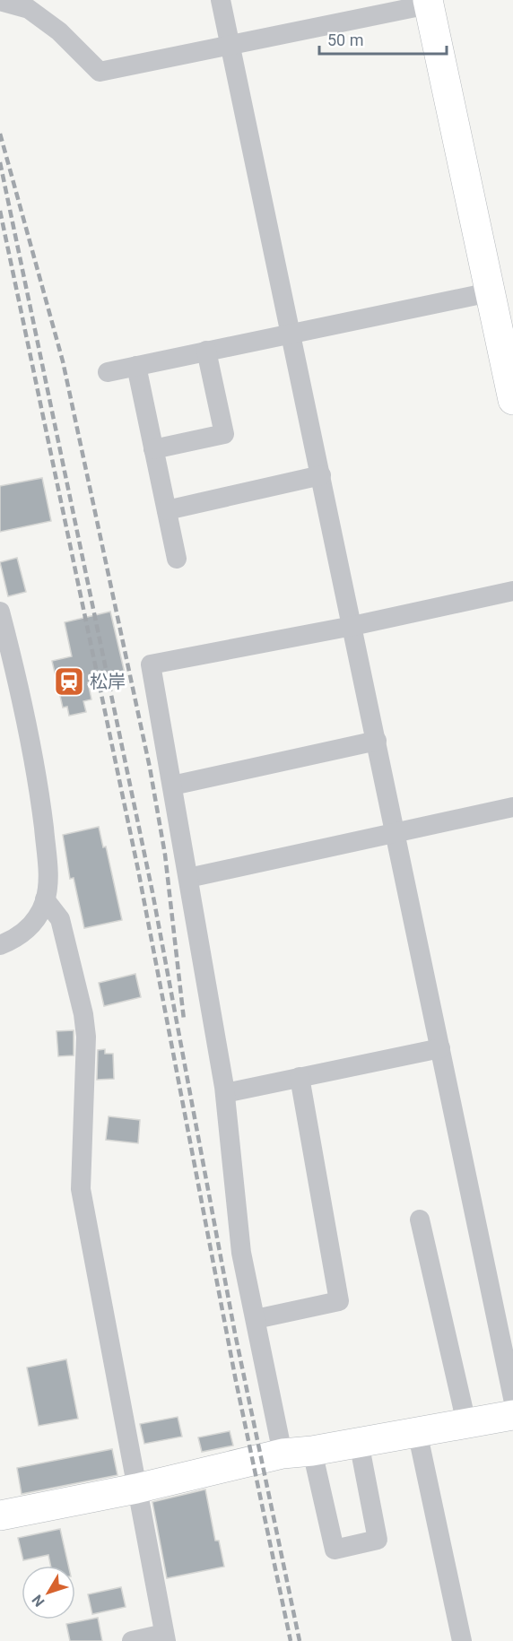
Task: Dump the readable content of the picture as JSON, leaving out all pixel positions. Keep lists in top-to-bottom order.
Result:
{
  "places": {
    "station": ["松岸"]
  },
  "scale_bar": "50 m",
  "north": "bottom left"
}
